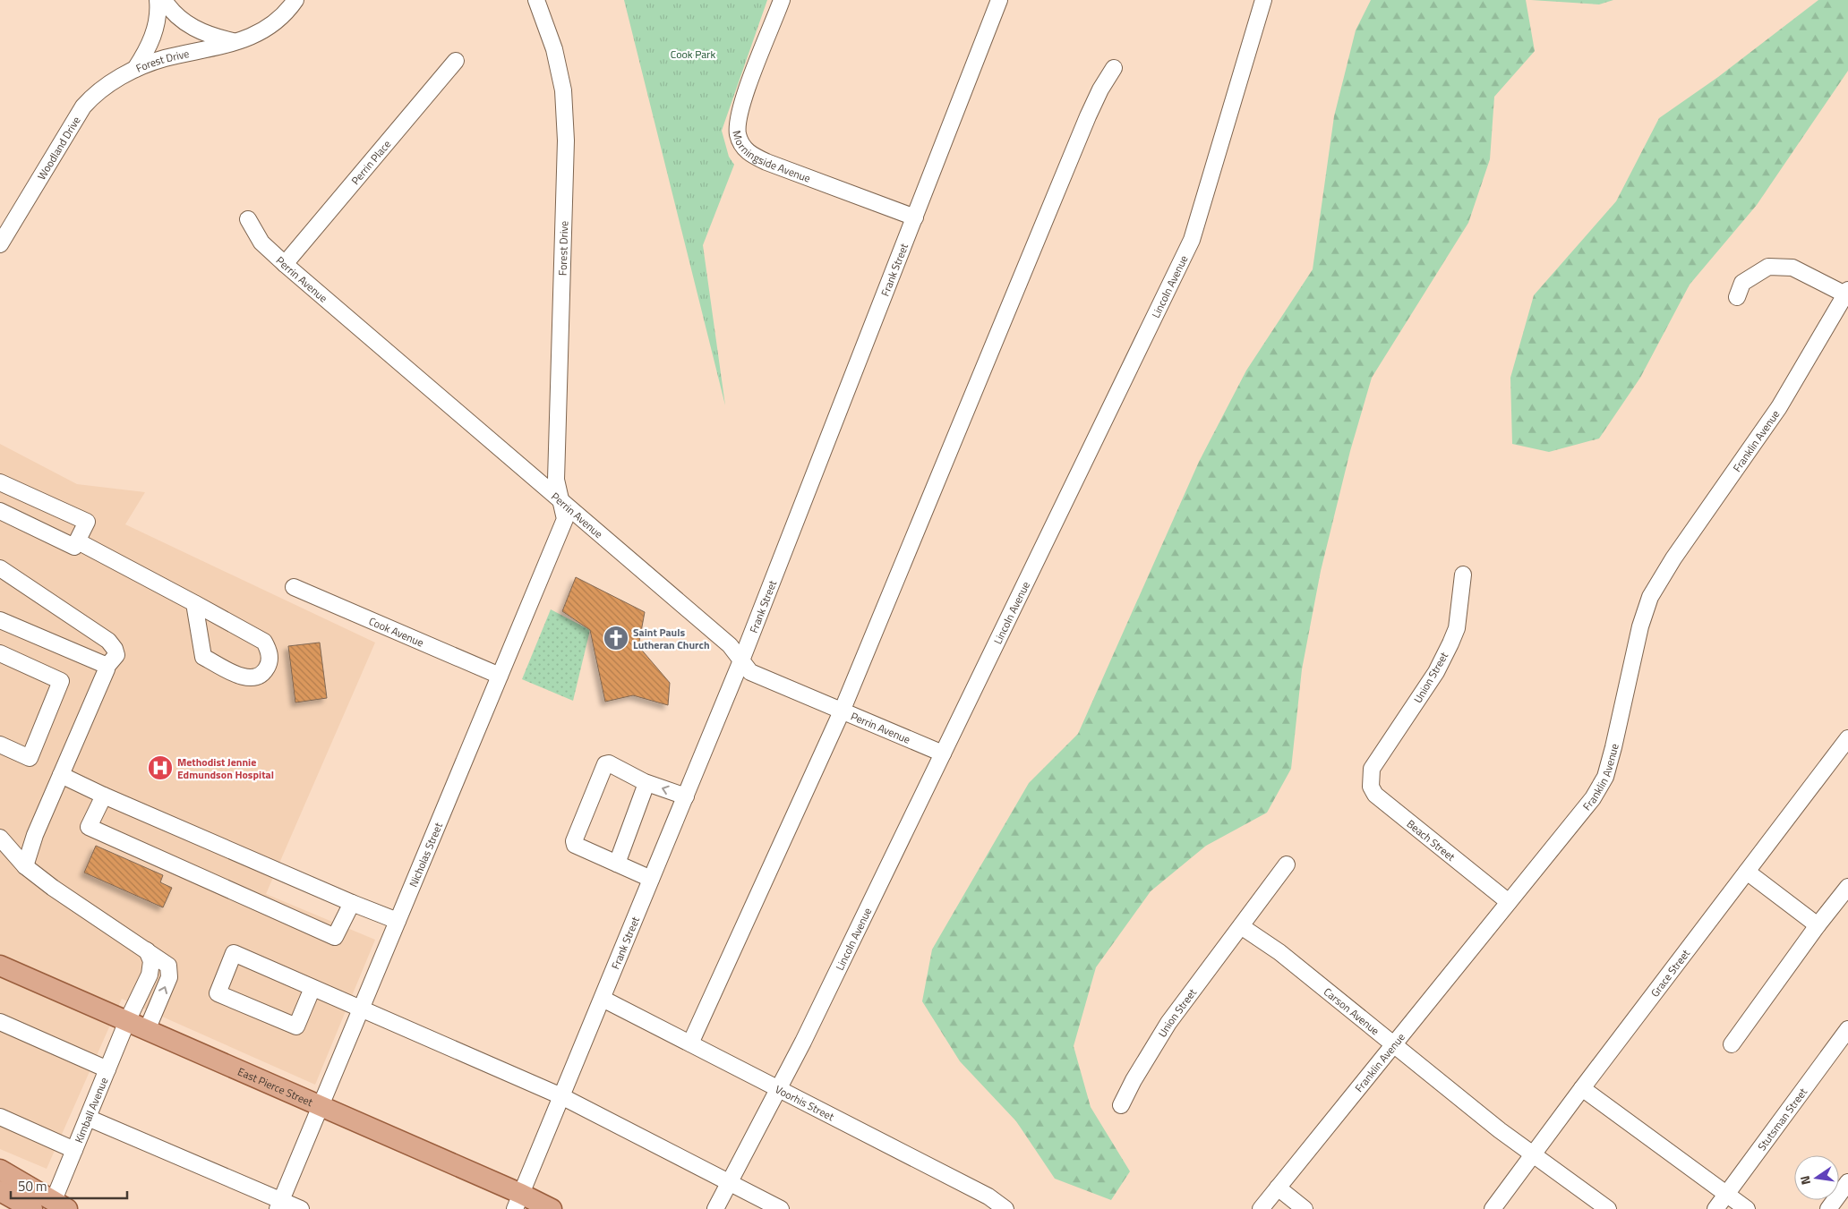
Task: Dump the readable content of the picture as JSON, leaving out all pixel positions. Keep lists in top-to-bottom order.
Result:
{
  "streets": {
    "main road": ["East Pierce Street"],
    "street": [
      "Forest Drive",
      "Woodland Drive",
      "Morningside Avenue",
      "Perrin Place",
      "Frank Street",
      "Perrin Avenue",
      "Lincoln Avenue",
      "Franklin Avenue",
      "Cook Avenue",
      "Union Street",
      "Beach Street",
      "Nicholas Street",
      "Grace Street",
      "Carson Avenue",
      "Voorhis Street",
      "Kimball Avenue",
      "Stutsman Street"
    ]
  },
  "crossings": [
    ["Forest Drive", "Woodland Drive"],
    ["Forest Drive", "Perrin Avenue"],
    ["Forest Drive", "Nicholas Street"],
    ["Morningside Avenue", "Frank Street"],
    ["Perrin Place", "Perrin Avenue"],
    ["Frank Street", "Perrin Avenue"],
    ["Frank Street", "East Pierce Street"],
    ["Frank Street", "Voorhis Street"],
    ["Perrin Avenue", "Lincoln Avenue"],
    ["Perrin Avenue", "Nicholas Street"],
    ["Lincoln Avenue", "Voorhis Street"],
    ["Franklin Avenue", "Beach Street"],
    ["Franklin Avenue", "Carson Avenue"],
    ["Cook Avenue", "Nicholas Street"],
    ["Union Street", "Beach Street"],
    ["Union Street", "Carson Avenue"],
    ["Nicholas Street", "East Pierce Street"],
    ["Grace Street", "Carson Avenue"],
    ["East Pierce Street", "Kimball Avenue"]
  ],
  "parks": ["Cook Park"],
  "places": {
    "church": ["Saint Pauls Lutheran Church"],
    "hospital": ["Methodist Jennie Edmundson Hospital"]
  },
  "scale_bar": "50 m",
  "north": "left"
}
